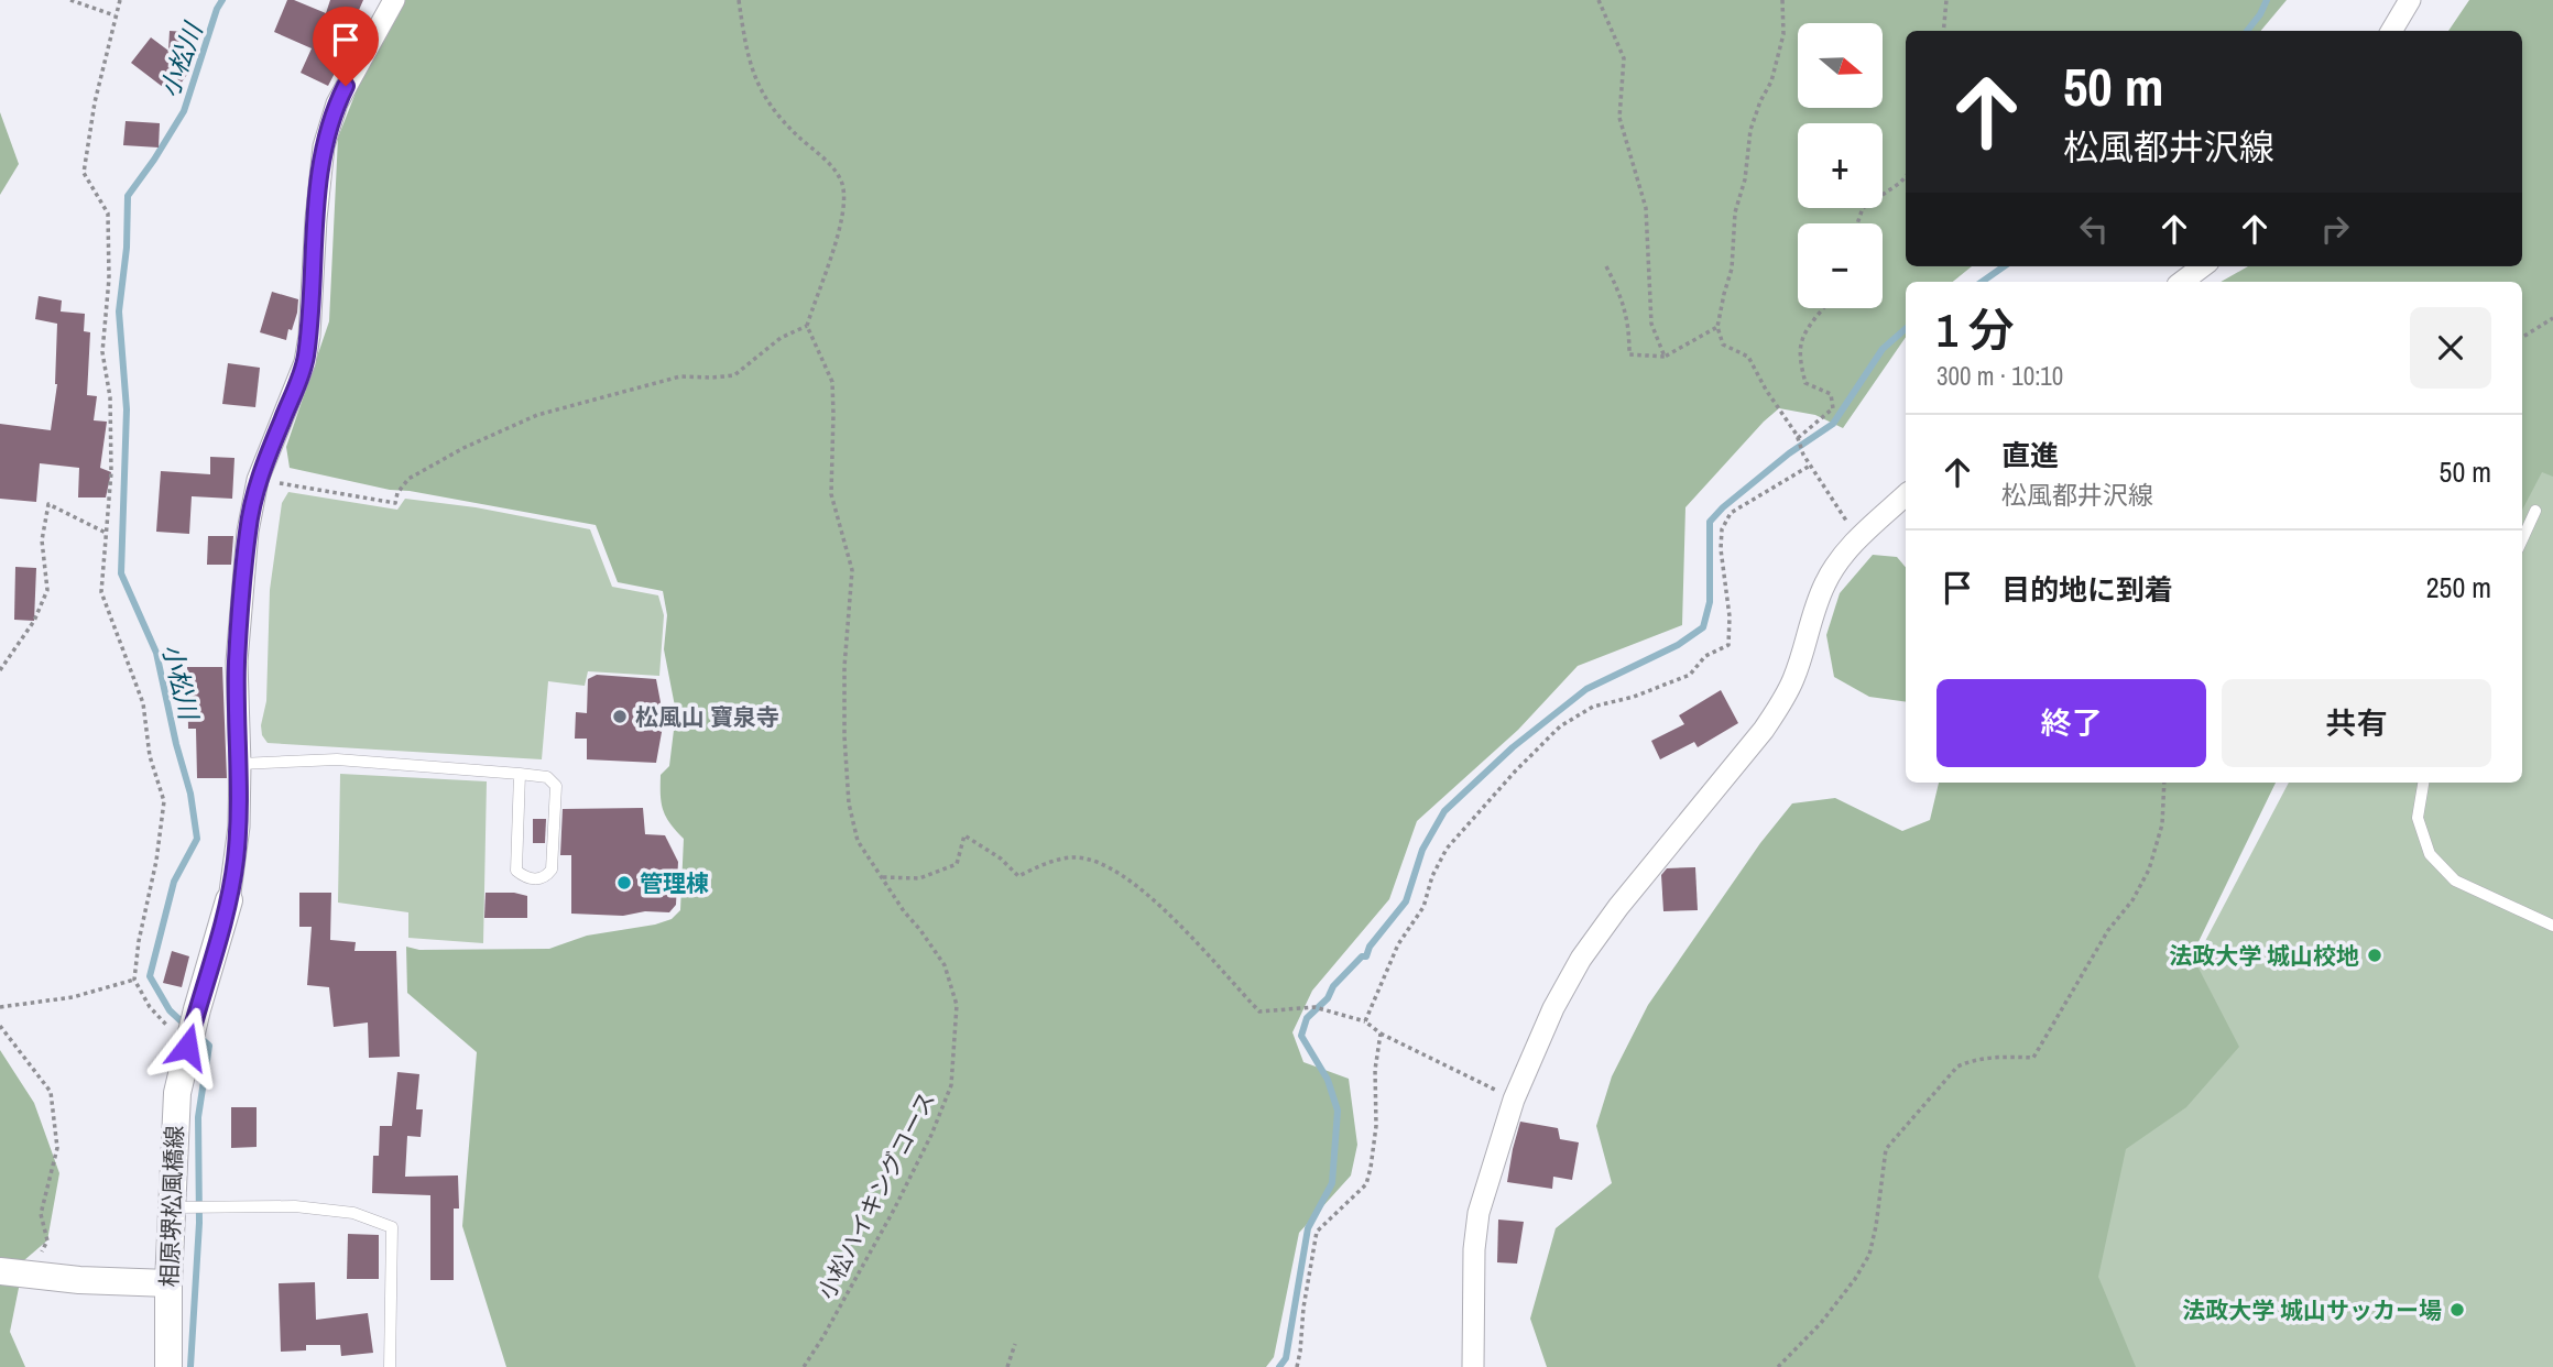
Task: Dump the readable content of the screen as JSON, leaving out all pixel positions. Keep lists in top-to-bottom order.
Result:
{
  "streets": {
    "street": ["相原堺松風橋線"],
    "path": ["小松ハイキングコース"]
  },
  "water": ["小松川"],
  "places": [
    "松風山 寶泉寺",
    "管理棟",
    "法政大学 城山校地",
    "法政大学 城山サッカー場"
  ],
  "north": "right",
  "page": {
    "map_buttons": ["+", "−"],
    "turn": ["50 m", "松風都井沢線"],
    "heading": ["1 分", "300 m · 10:10"],
    "list": [
      {
        "name": "直進",
        "note": "松風都井沢線",
        "value": "50 m"
      },
      {
        "name": "目的地に到着",
        "value": "250 m"
      }
    ],
    "buttons": ["終了", "共有"]
  }
}
